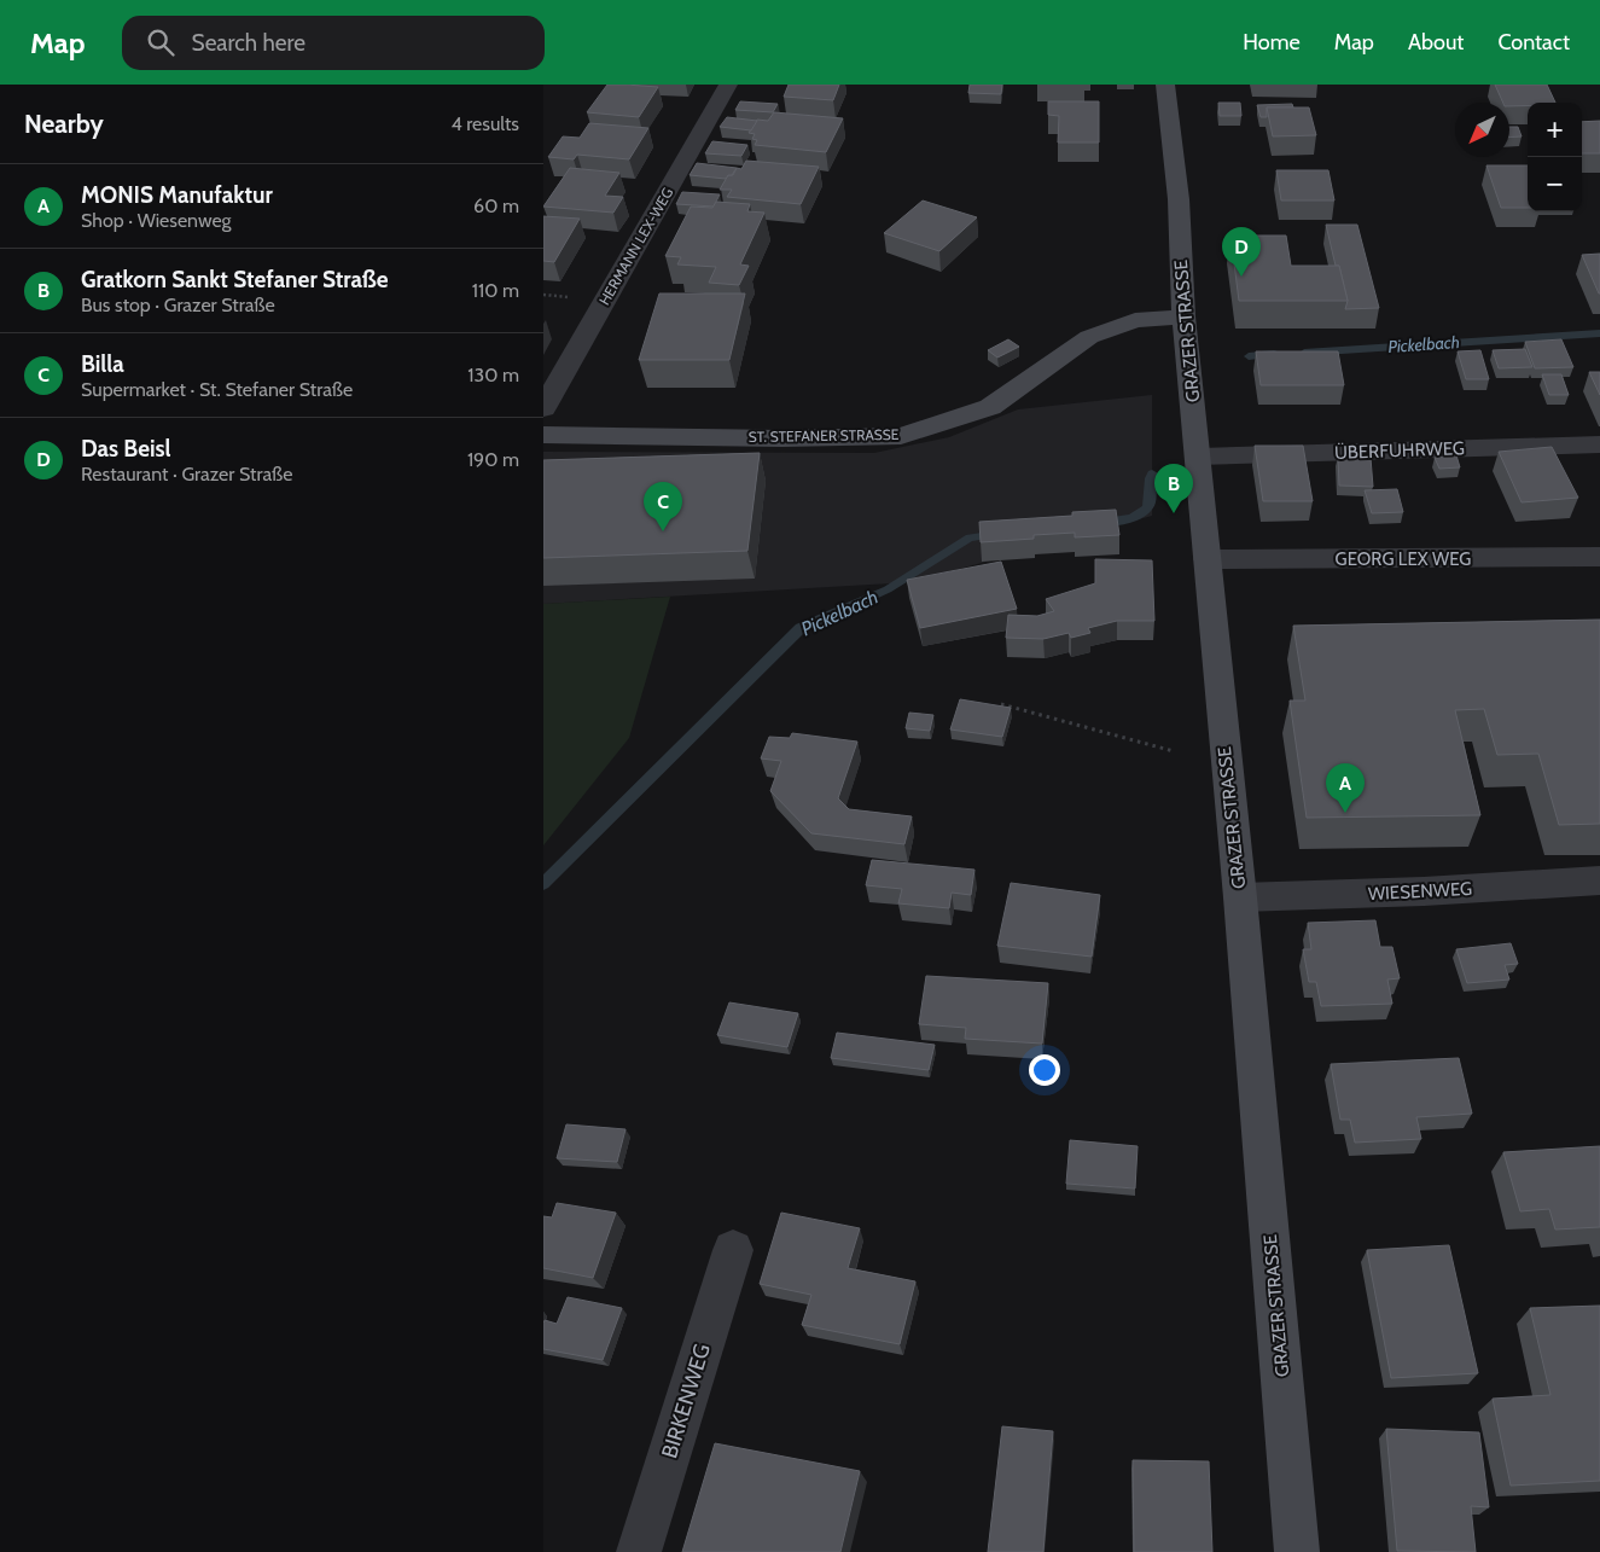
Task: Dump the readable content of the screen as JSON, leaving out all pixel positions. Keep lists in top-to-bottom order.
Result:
{
  "streets": {
    "street": [
      "HERMANN LEX-WEG",
      "GRAZER STRASSE",
      "ST. STEFANER STRASSE",
      "ÜBERFUHRWEG",
      "GEORG LEX WEG",
      "WIESENWEG",
      "BIRKENWEG"
    ]
  },
  "crossings": [
    ["GRAZER STRASSE", "ST. STEFANER STRASSE"],
    ["GRAZER STRASSE", "ÜBERFUHRWEG"],
    ["GRAZER STRASSE", "GEORG LEX WEG"],
    ["GRAZER STRASSE", "WIESENWEG"]
  ],
  "water": ["Pickelbach"],
  "north": "bottom left",
  "page": {
    "header": "Map",
    "search": "Search here",
    "nav": [
      "Home",
      "Map",
      "About",
      "Contact"
    ],
    "heading": ["Nearby", "4 results"],
    "map_buttons": ["+", "−"],
    "list": [
      {
        "mark": "A",
        "name": "MONIS Manufaktur",
        "note": "Shop · Wiesenweg",
        "value": "60 m"
      },
      {
        "mark": "B",
        "name": "Gratkorn Sankt Stefaner Straße",
        "note": "Bus stop · Grazer Straße",
        "value": "110 m"
      },
      {
        "mark": "C",
        "name": "Billa",
        "note": "Supermarket · St. Stefaner Straße",
        "value": "130 m"
      },
      {
        "mark": "D",
        "name": "Das Beisl",
        "note": "Restaurant · Grazer Straße",
        "value": "190 m"
      }
    ],
    "pins": [
      "D",
      "B",
      "C",
      "A"
    ]
  }
}
